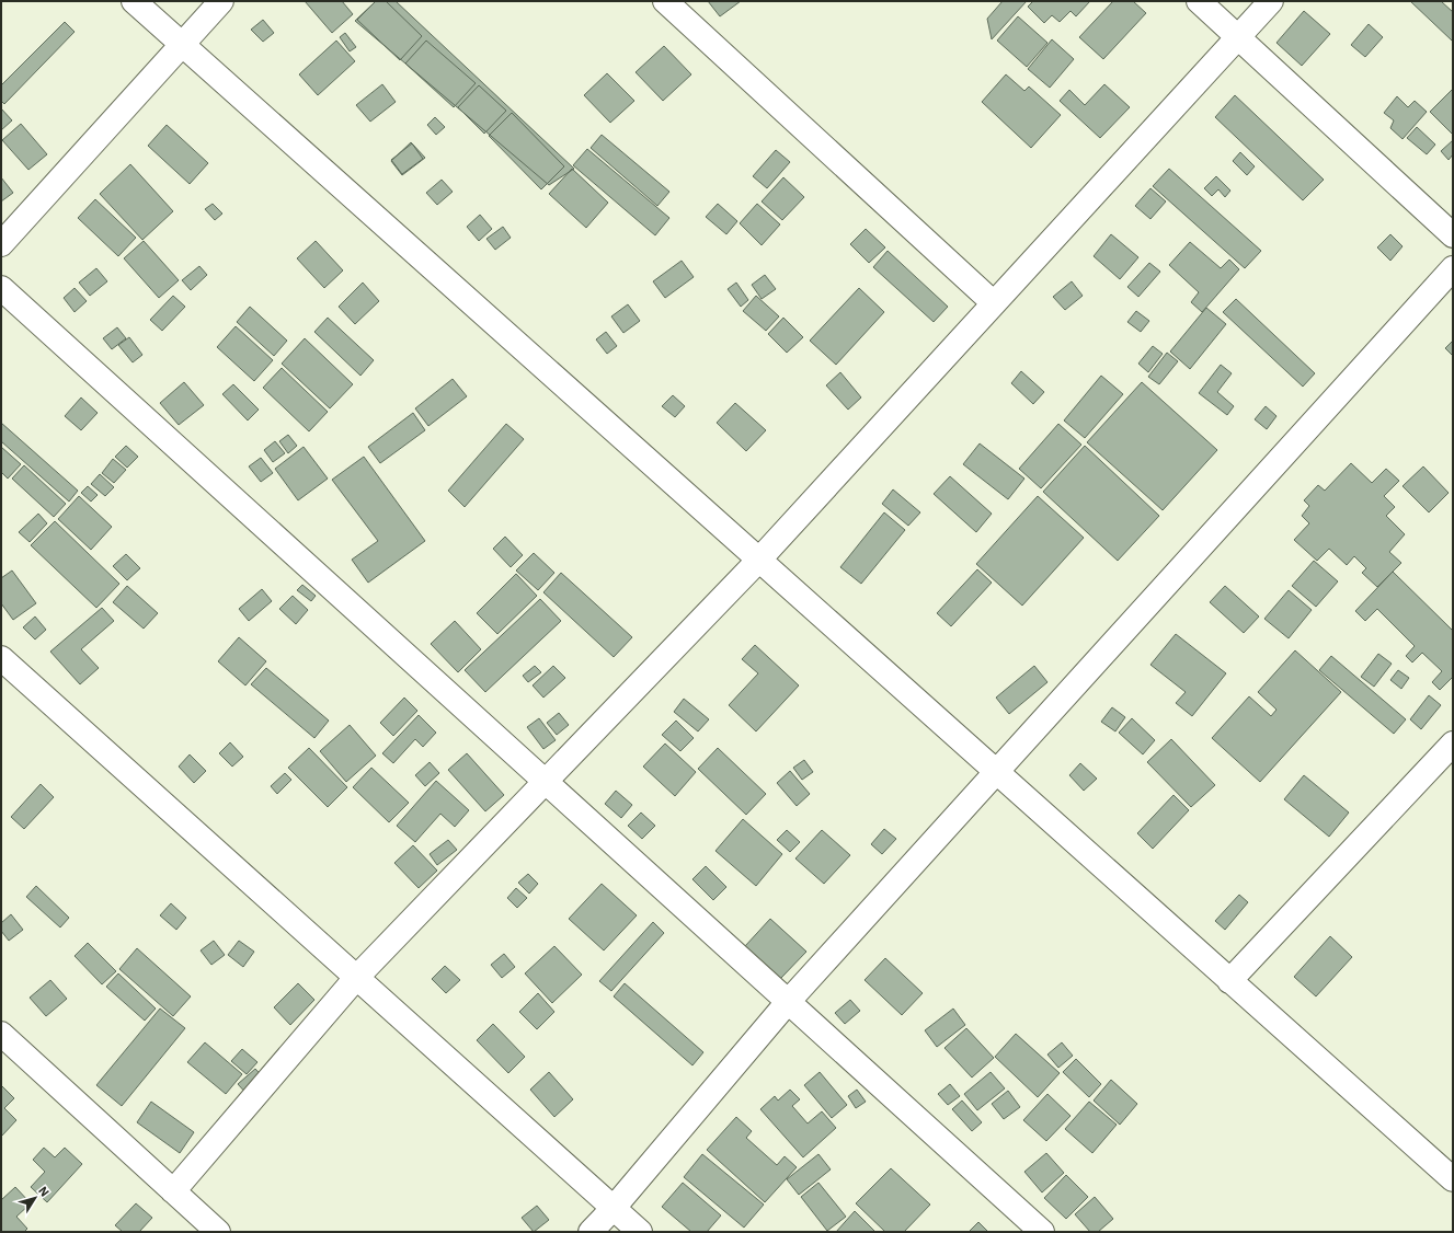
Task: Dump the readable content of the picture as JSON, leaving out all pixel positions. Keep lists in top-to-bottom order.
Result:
{
  "north": "top right"
}
